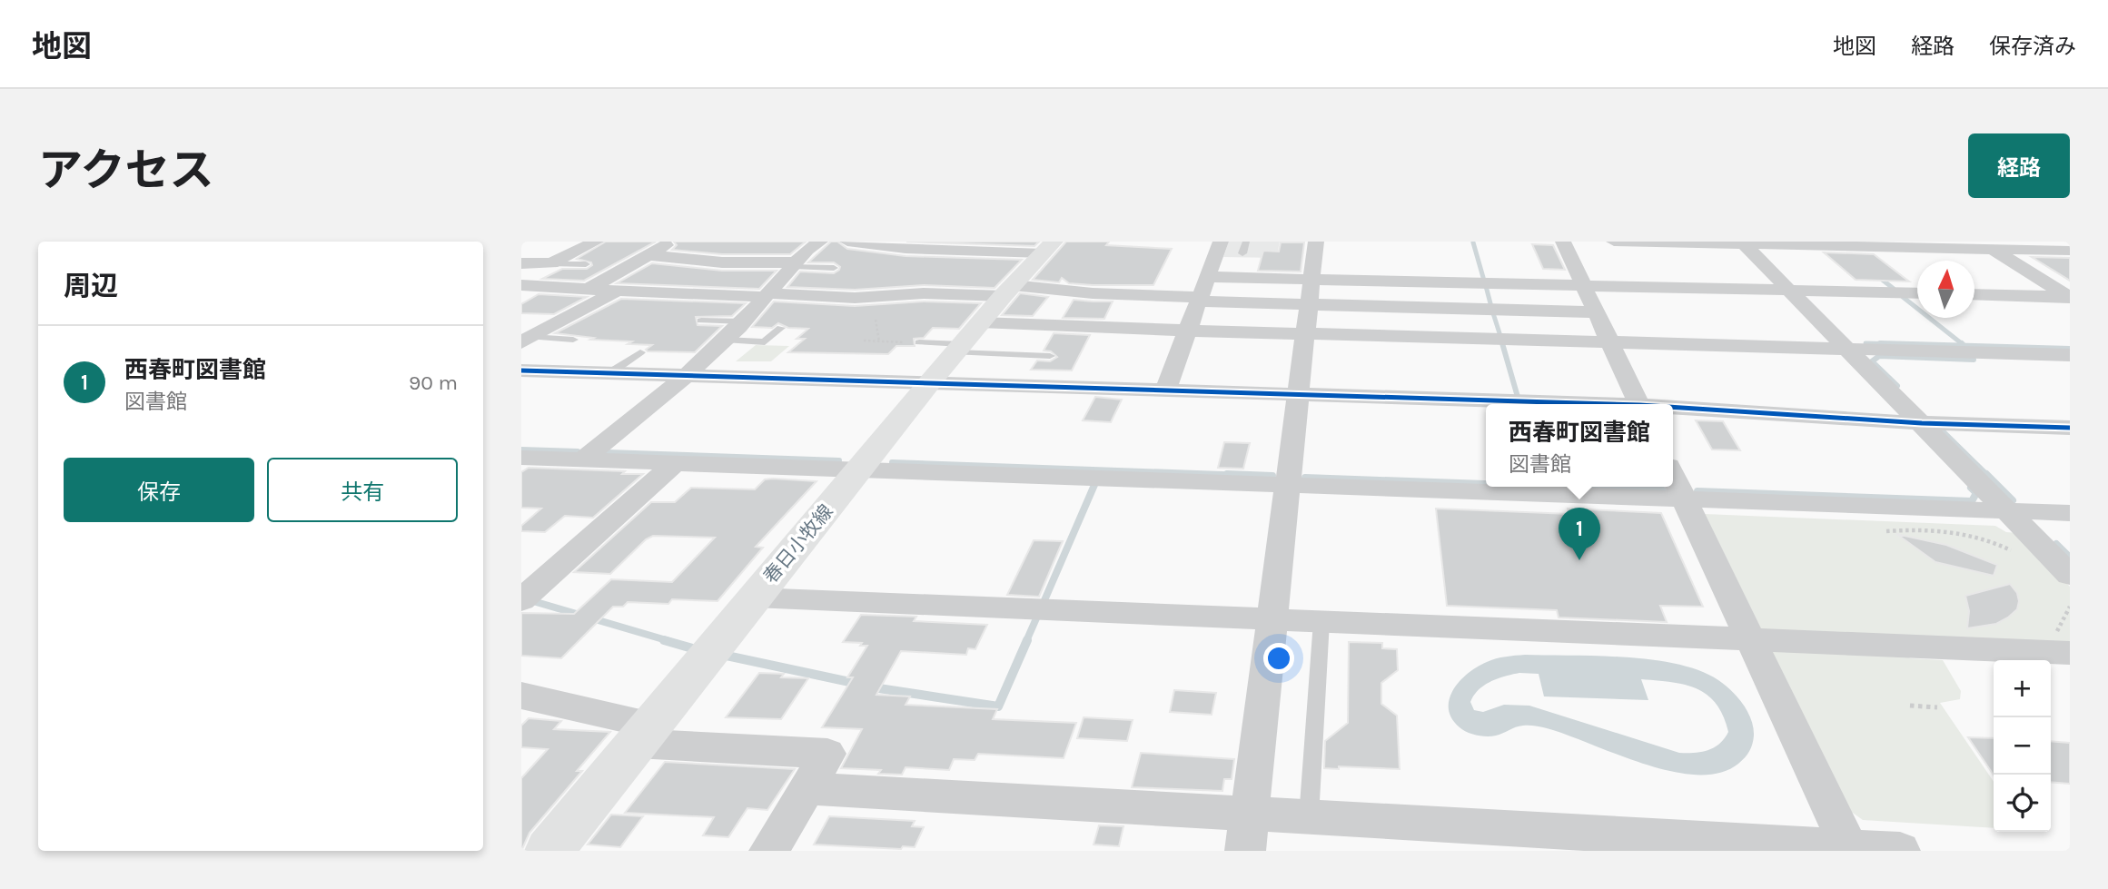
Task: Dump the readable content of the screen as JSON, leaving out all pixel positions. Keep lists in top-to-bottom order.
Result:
{
  "streets": {
    "main road": ["春日小牧線"]
  },
  "north": "top",
  "page": {
    "header": "地図",
    "nav": ["地図", "経路", "保存済み"],
    "title": "アクセス",
    "buttons": [
      "経路",
      ["保存", "共有"]
    ],
    "heading": "周辺",
    "list": [
      {
        "mark": "1",
        "name": "西春町図書館",
        "note": "図書館",
        "value": "90 m"
      }
    ],
    "popup": ["西春町図書館", "図書館"],
    "pins": "1",
    "map_buttons": ["+", "−"]
  }
}
